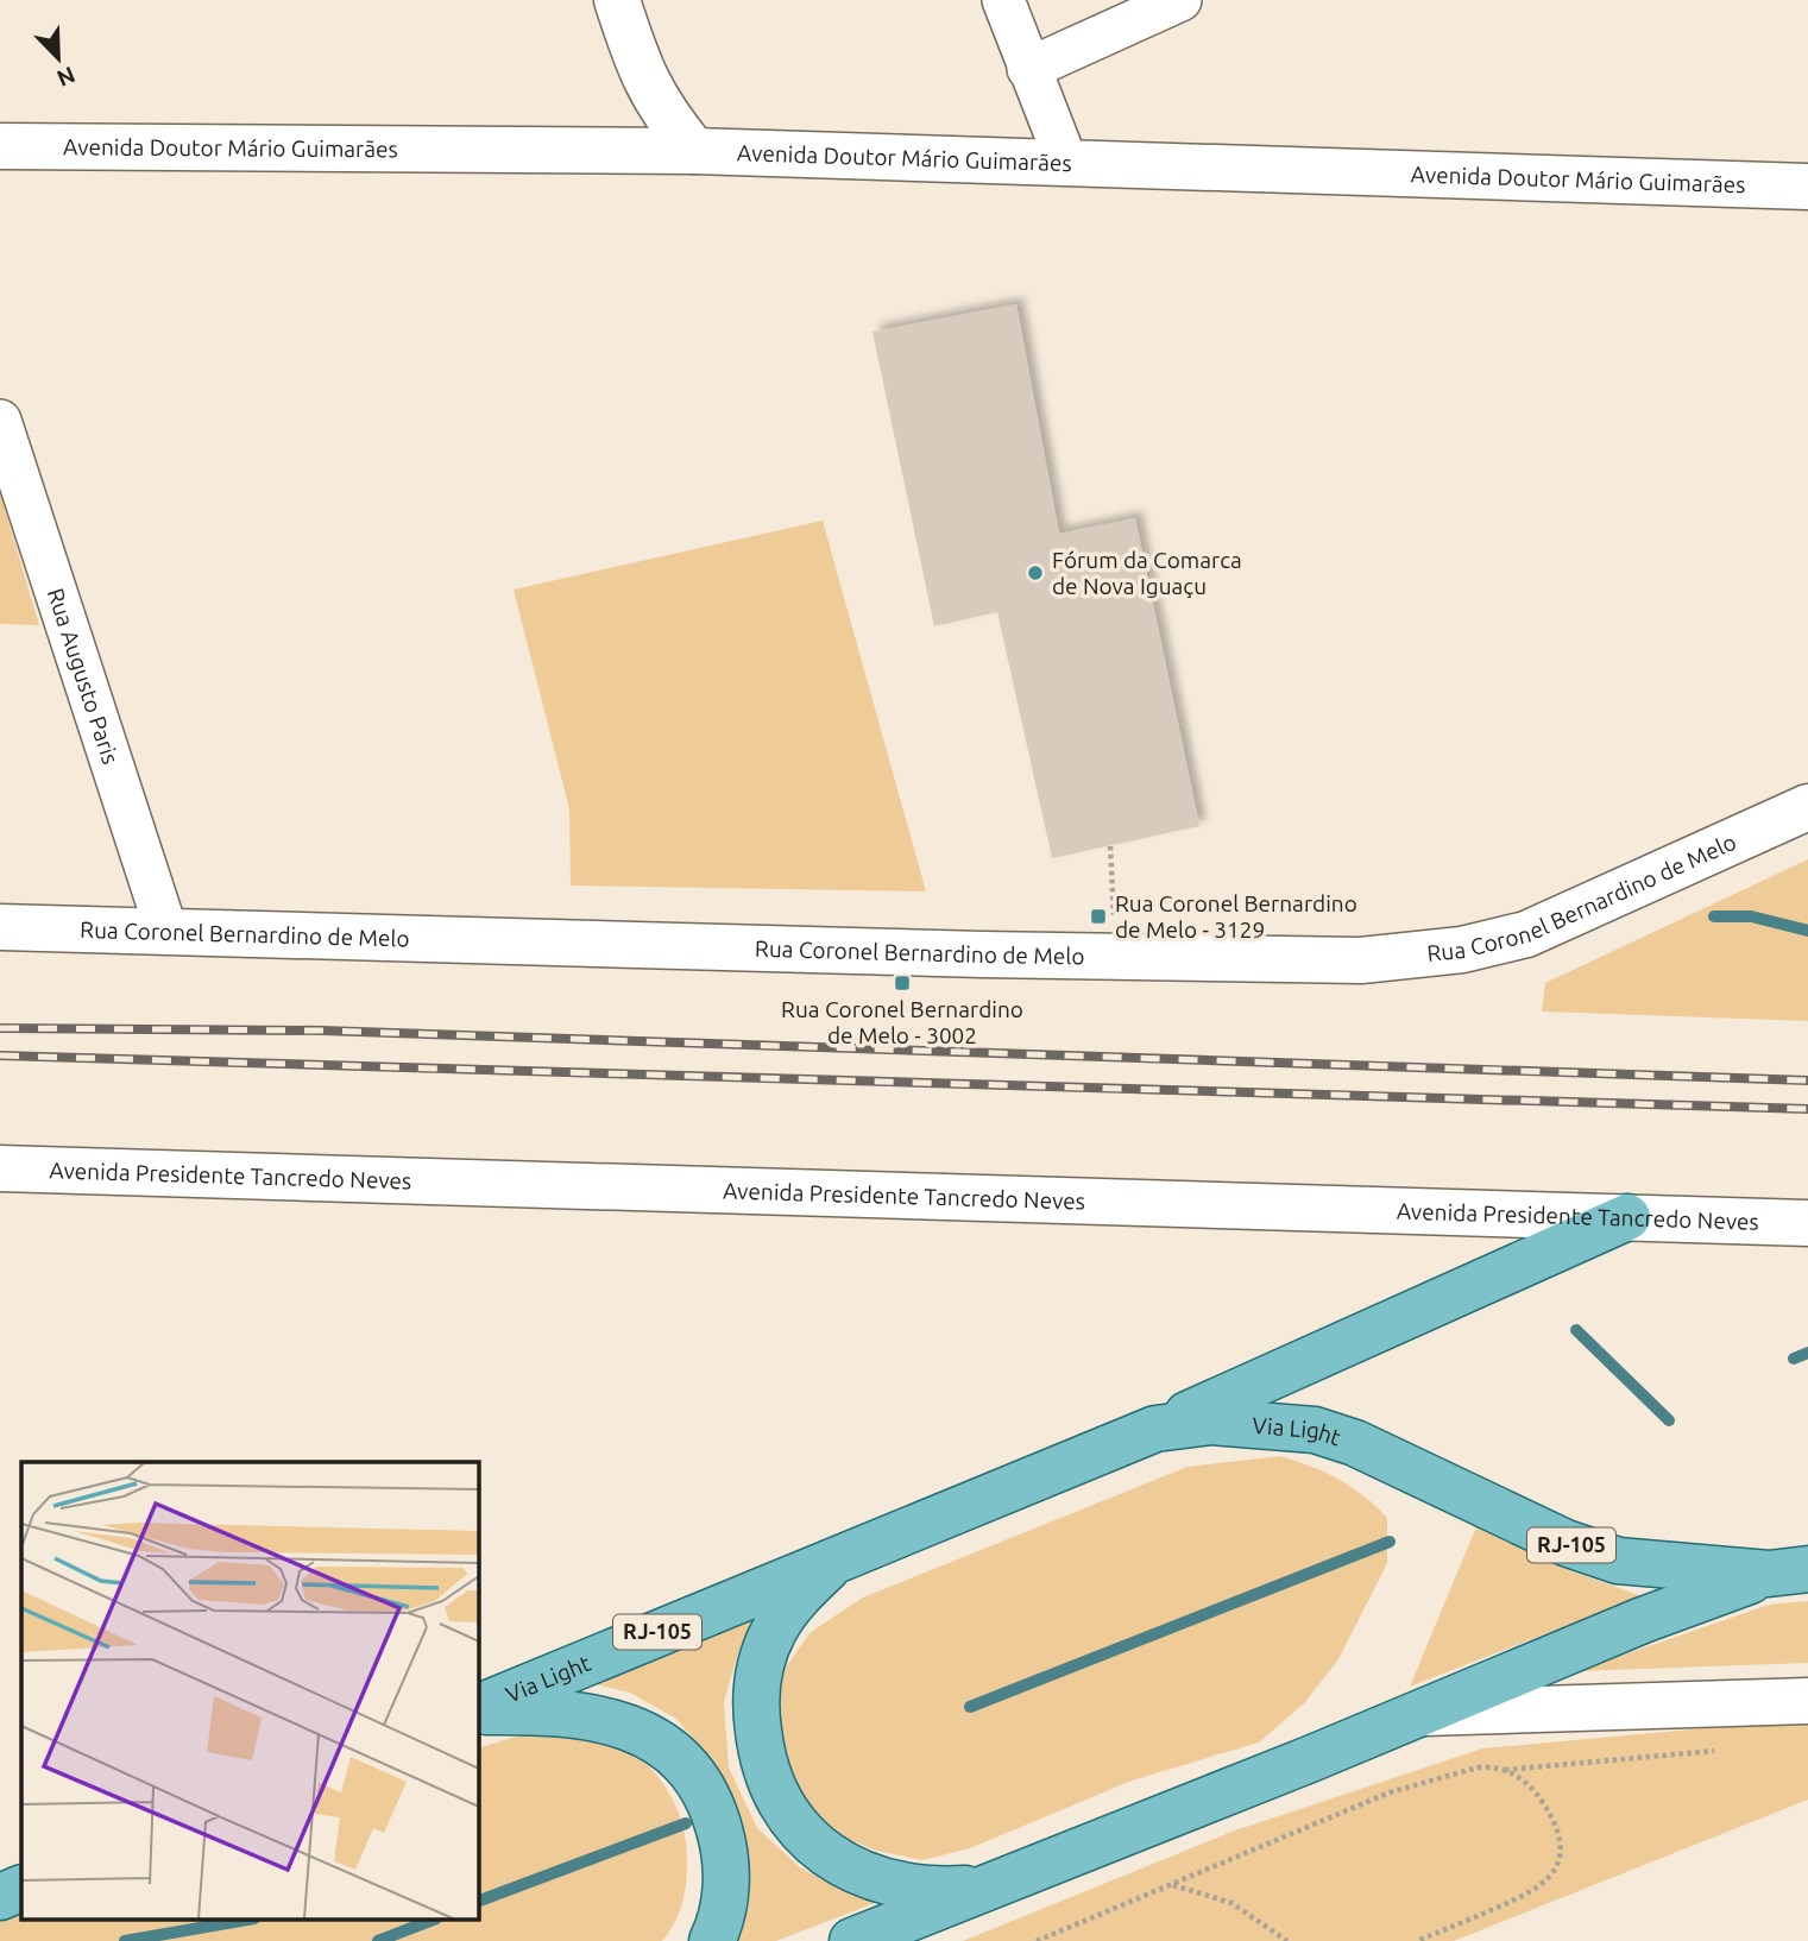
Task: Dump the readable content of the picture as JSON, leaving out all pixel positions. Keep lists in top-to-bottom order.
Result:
{
  "streets": {
    "main road": [
      "Avenida Doutor Mário Guimarães",
      "Rua Coronel Bernardino de Melo",
      "Avenida Presidente Tancredo Neves",
      "Via Light",
      "RJ-105"
    ],
    "street": ["Rua Augusto Paris"]
  },
  "crossings": [
    ["Rua Augusto Paris", "Rua Coronel Bernardino de Melo"]
  ],
  "places": {
    "other": ["Fórum da Comarca de Nova Iguaçu"],
    "transit": ["Rua Coronel Bernardino de Melo - 3129", "Rua Coronel Bernardino de Melo - 3002"]
  },
  "north": "bottom right"
}
